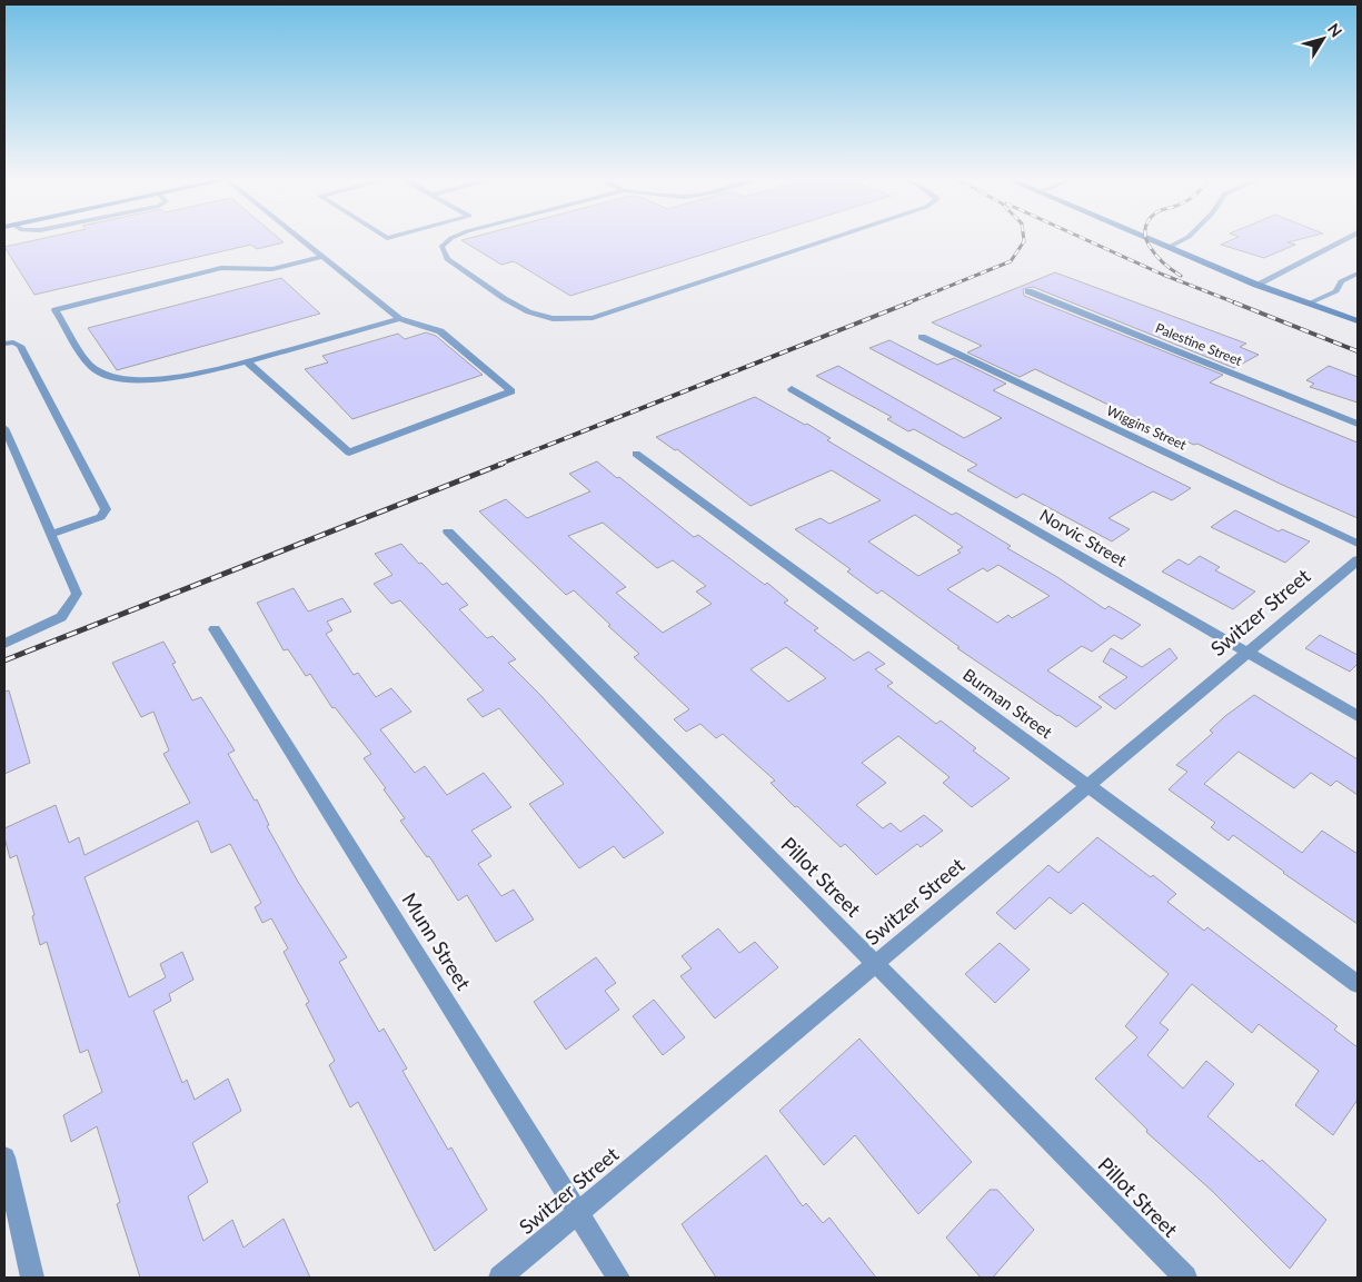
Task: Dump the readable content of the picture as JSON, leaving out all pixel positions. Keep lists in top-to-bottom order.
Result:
{
  "streets": {
    "street": [
      "Palestine Street",
      "Wiggins Street",
      "Norvic Street",
      "Switzer Street",
      "Burman Street",
      "Pillot Street",
      "Munn Street"
    ]
  },
  "crossings": [
    ["Norvic Street", "Switzer Street"],
    ["Switzer Street", "Burman Street"],
    ["Switzer Street", "Pillot Street"],
    ["Switzer Street", "Munn Street"]
  ],
  "north": "top right"
}
